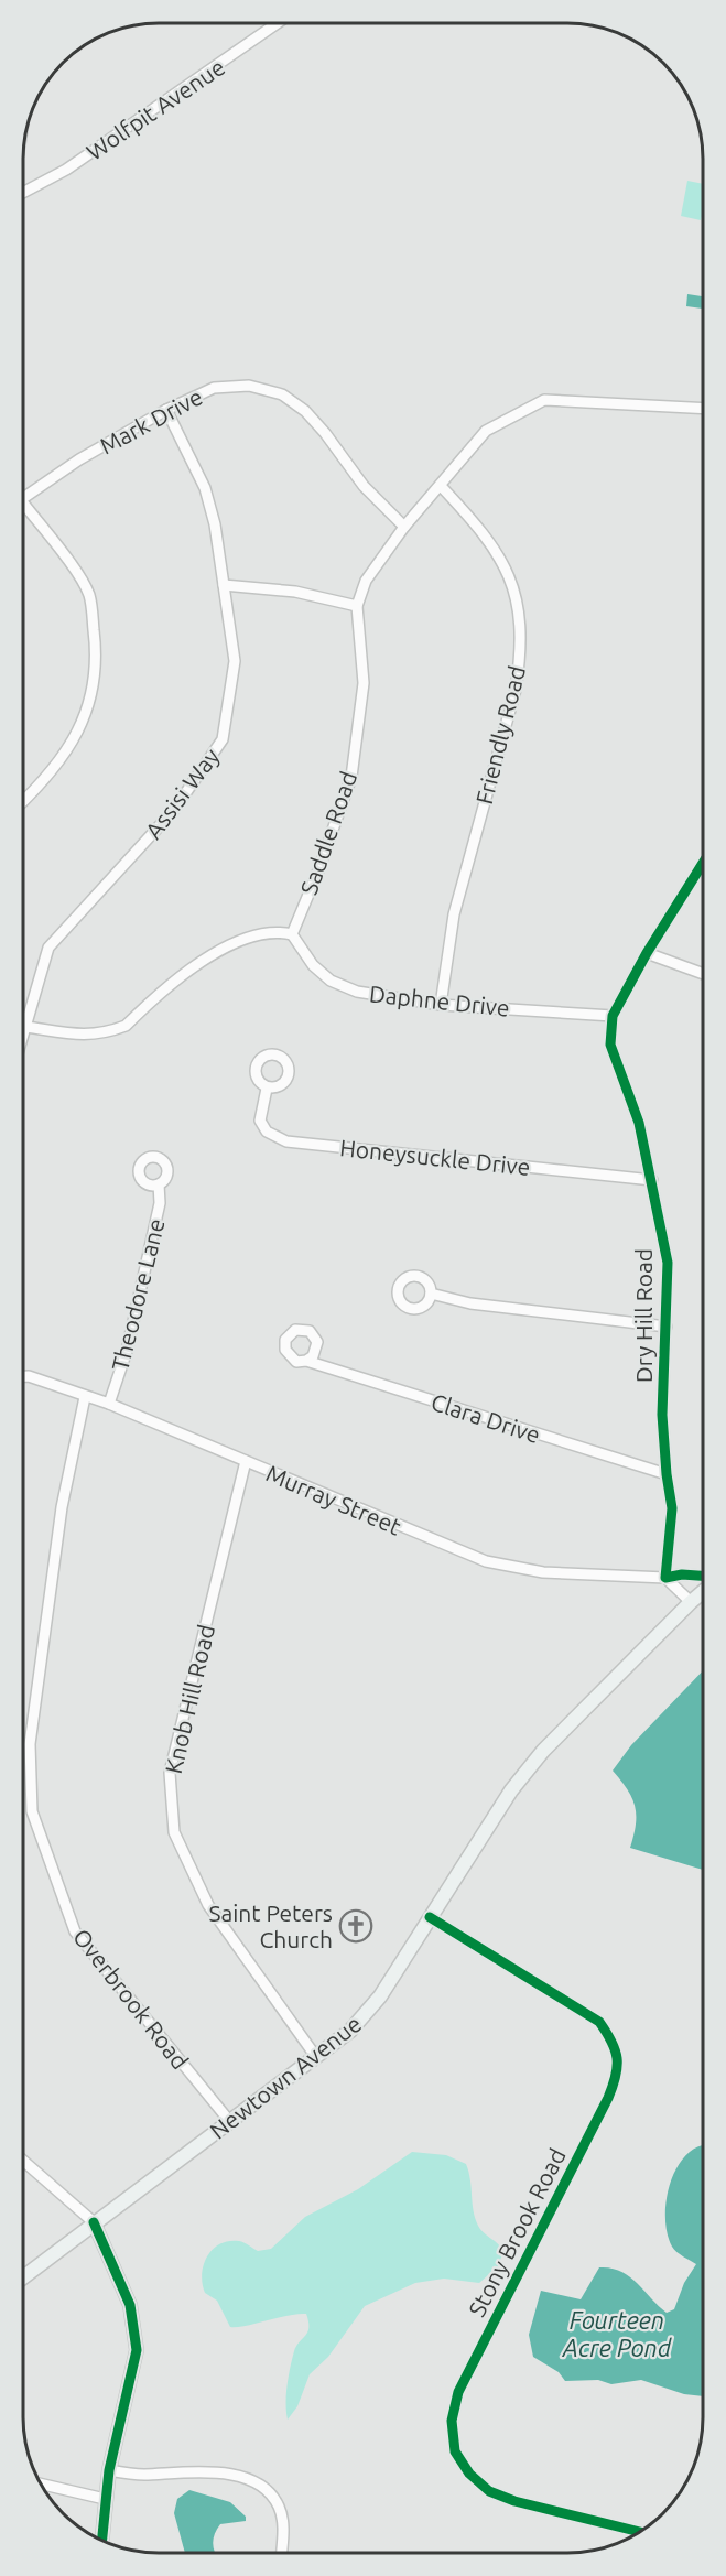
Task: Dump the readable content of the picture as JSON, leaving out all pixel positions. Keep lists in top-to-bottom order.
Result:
{
  "streets": {
    "main road": ["Newtown Avenue"],
    "street": [
      "Wolfpit Avenue",
      "Mark Drive",
      "Friendly Road",
      "Assisi Way",
      "Saddle Road",
      "Daphne Drive",
      "Honeysuckle Drive",
      "Theodore Lane",
      "Dry Hill Road",
      "Clara Drive",
      "Murray Street",
      "Knob Hill Road",
      "Overbrook Road",
      "Stony Brook Road"
    ]
  },
  "crossings": [
    ["Mark Drive", "Assisi Way"],
    ["Mark Drive", "Saddle Road"],
    ["Friendly Road", "Saddle Road"],
    ["Friendly Road", "Daphne Drive"],
    ["Saddle Road", "Daphne Drive"],
    ["Daphne Drive", "Dry Hill Road"],
    ["Honeysuckle Drive", "Dry Hill Road"],
    ["Theodore Lane", "Murray Street"],
    ["Dry Hill Road", "Clara Drive"],
    ["Dry Hill Road", "Murray Street"],
    ["Murray Street", "Knob Hill Road"],
    ["Murray Street", "Overbrook Road"],
    ["Knob Hill Road", "Newtown Avenue"],
    ["Overbrook Road", "Newtown Avenue"],
    ["Newtown Avenue", "Stony Brook Road"]
  ],
  "water": ["Fourteen Acre Pond"],
  "places": {
    "church": ["Saint Peters Church"]
  }
}
